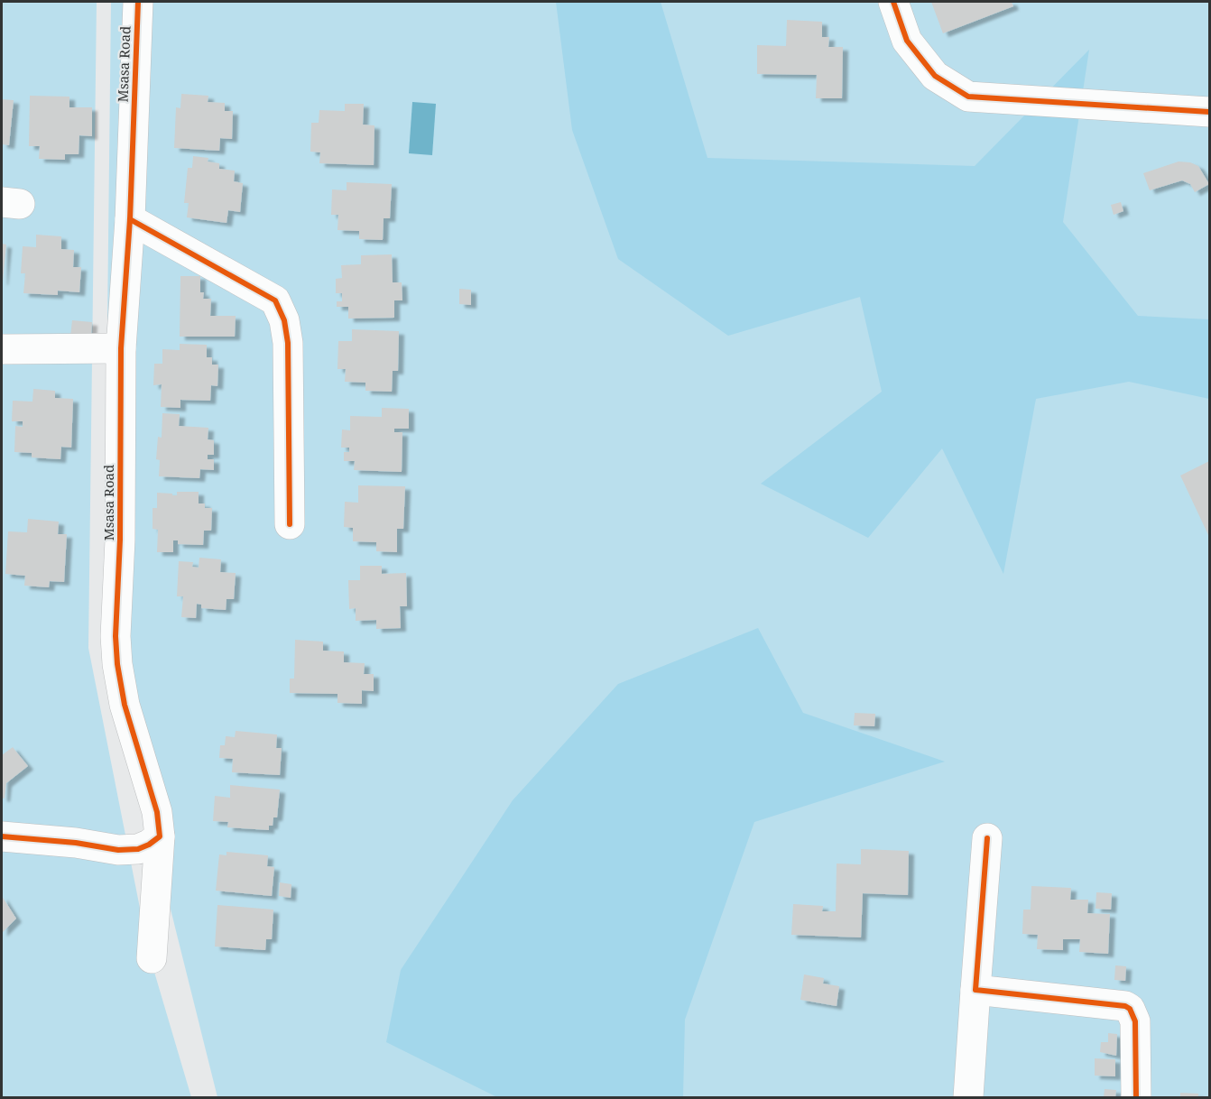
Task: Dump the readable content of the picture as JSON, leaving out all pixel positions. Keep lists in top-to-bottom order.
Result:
{
  "streets": {
    "street": ["Msasa Road"]
  }
}
